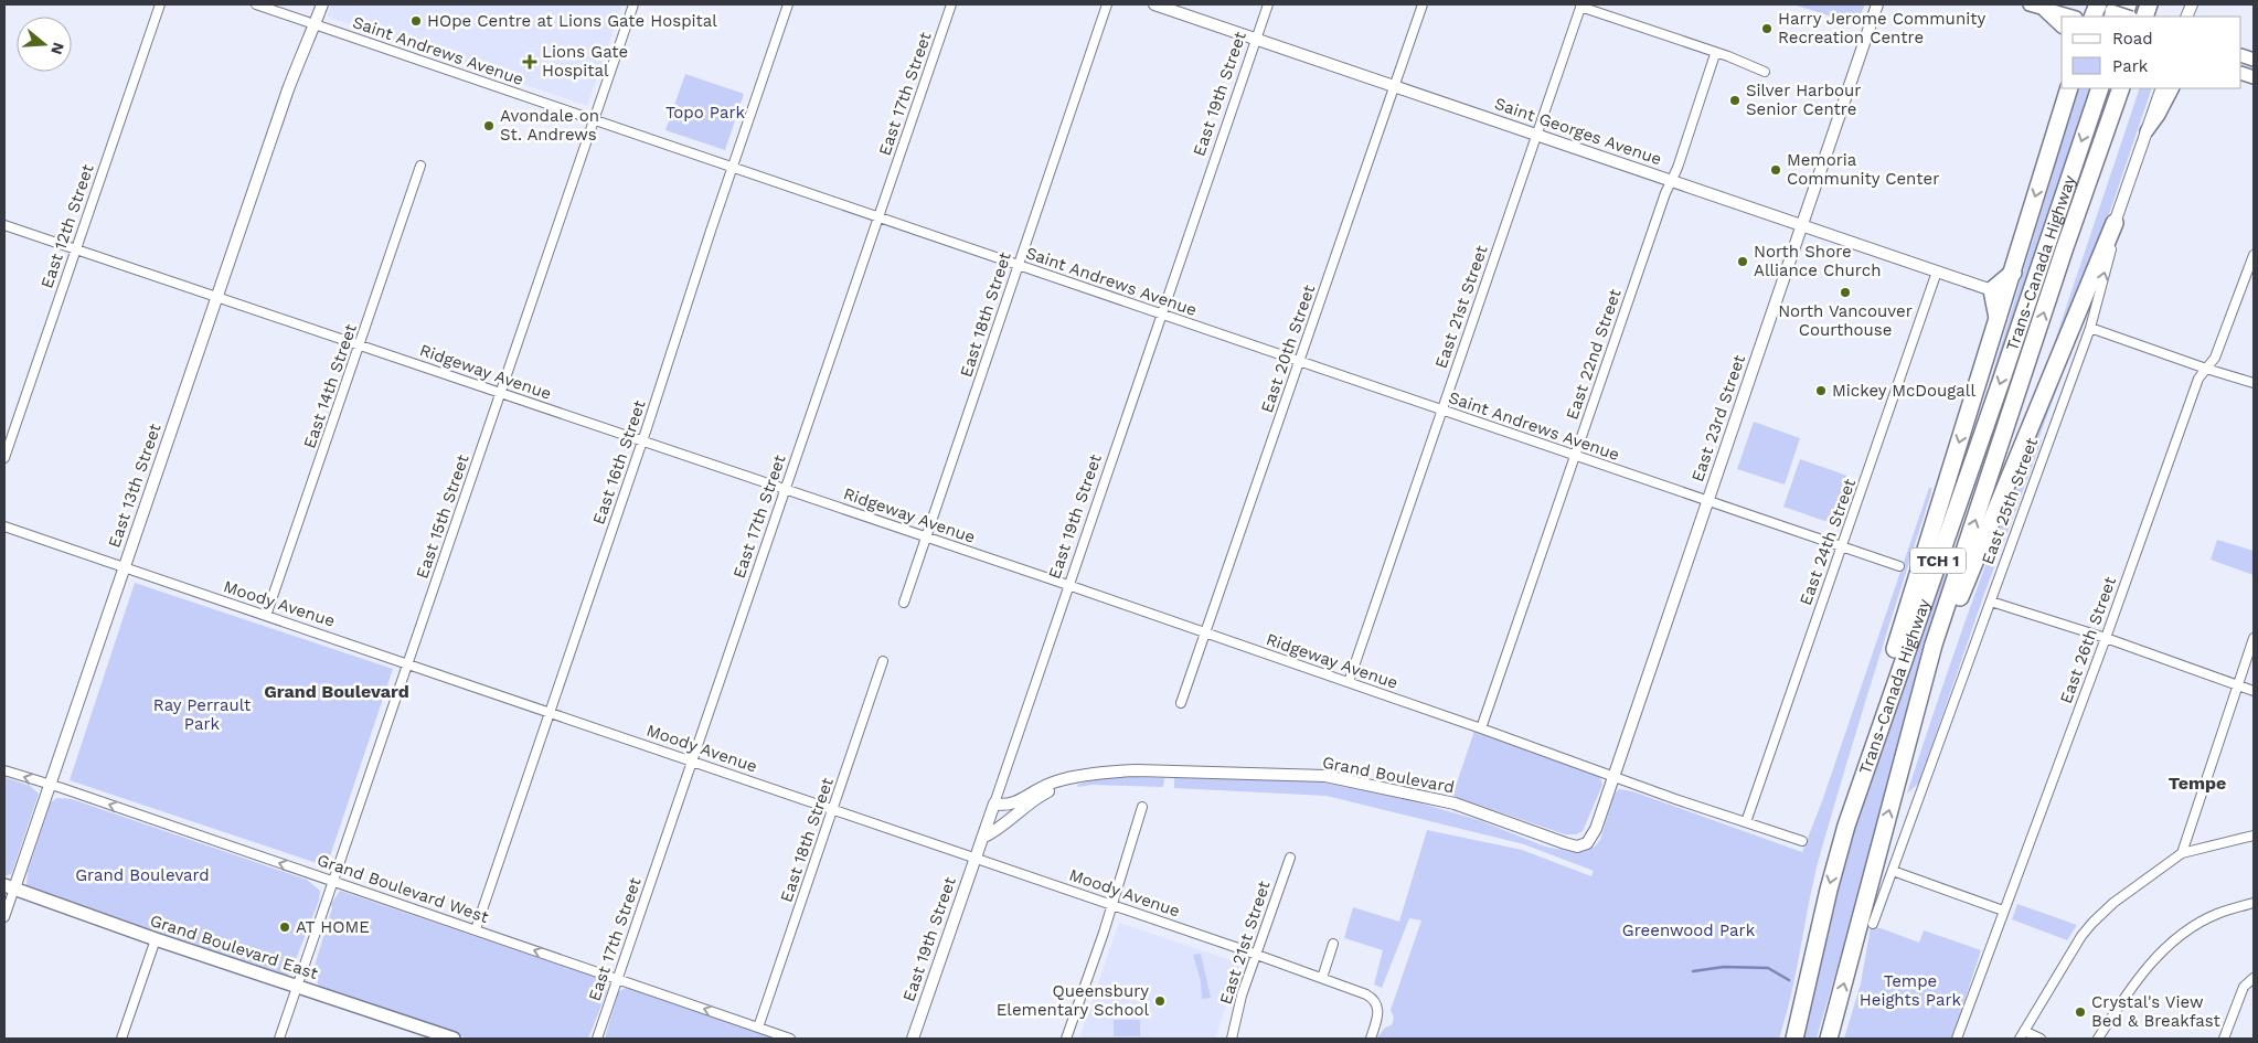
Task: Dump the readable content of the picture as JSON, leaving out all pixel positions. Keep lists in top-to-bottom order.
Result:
{
  "streets": {
    "highway": ["Trans-Canada Highway", "TCH 1"],
    "main road": ["Grand Boulevard East"],
    "street": [
      "Saint Andrews Avenue",
      "East 17th Street",
      "East 19th Street",
      "Saint Georges Avenue",
      "East 12th Street",
      "East 21st Street",
      "East 18th Street",
      "East 20th Street",
      "East 22nd Street",
      "Ridgeway Avenue",
      "East 14th Street",
      "East 23rd Street",
      "East 16th Street",
      "East 13th Street",
      "East 25th Street",
      "East 15th Street",
      "East 24th Street",
      "Moody Avenue",
      "East 26th Street",
      "Grand Boulevard",
      "Grand Boulevard West"
    ]
  },
  "crossings": [
    ["Saint Andrews Avenue", "East 17th Street"],
    ["Saint Andrews Avenue", "East 19th Street"],
    ["Saint Andrews Avenue", "East 21st Street"],
    ["Saint Andrews Avenue", "East 18th Street"],
    ["Saint Andrews Avenue", "East 20th Street"],
    ["Saint Andrews Avenue", "East 22nd Street"],
    ["Saint Andrews Avenue", "East 23rd Street"],
    ["Saint Andrews Avenue", "East 16th Street"],
    ["Saint Andrews Avenue", "East 13th Street"],
    ["Saint Andrews Avenue", "East 15th Street"],
    ["Saint Andrews Avenue", "East 24th Street"],
    ["East 17th Street", "Ridgeway Avenue"],
    ["East 17th Street", "Moody Avenue"],
    ["East 17th Street", "Grand Boulevard West"],
    ["East 19th Street", "Saint Georges Avenue"],
    ["East 19th Street", "Ridgeway Avenue"],
    ["East 19th Street", "Moody Avenue"],
    ["East 19th Street", "Grand Boulevard"],
    ["Saint Georges Avenue", "East 21st Street"],
    ["Saint Georges Avenue", "East 20th Street"],
    ["Saint Georges Avenue", "East 22nd Street"],
    ["Saint Georges Avenue", "East 23rd Street"],
    ["Saint Georges Avenue", "East 24th Street"],
    ["East 12th Street", "Ridgeway Avenue"],
    ["East 21st Street", "Ridgeway Avenue"],
    ["East 21st Street", "Moody Avenue"],
    ["East 18th Street", "Ridgeway Avenue"],
    ["East 18th Street", "Moody Avenue"],
    ["East 18th Street", "Grand Boulevard West"],
    ["East 20th Street", "Ridgeway Avenue"],
    ["East 22nd Street", "Ridgeway Avenue"],
    ["Ridgeway Avenue", "East 14th Street"],
    ["Ridgeway Avenue", "East 23rd Street"],
    ["Ridgeway Avenue", "East 16th Street"],
    ["Ridgeway Avenue", "East 13th Street"],
    ["Ridgeway Avenue", "East 15th Street"],
    ["Ridgeway Avenue", "East 24th Street"],
    ["East 14th Street", "Moody Avenue"],
    ["East 23rd Street", "Grand Boulevard"],
    ["East 16th Street", "Moody Avenue"],
    ["East 16th Street", "Grand Boulevard West"],
    ["East 13th Street", "Moody Avenue"],
    ["East 13th Street", "Grand Boulevard West"],
    ["East 13th Street", "Grand Boulevard East"],
    ["East 15th Street", "Moody Avenue"],
    ["East 15th Street", "Grand Boulevard West"],
    ["East 15th Street", "Grand Boulevard East"]
  ],
  "one_way": ["Grand Boulevard West"],
  "districts": ["Grand Boulevard", "Tempe"],
  "parks": [
    "Topo Park",
    "Ray Perrault Park",
    "Grand Boulevard",
    "Greenwood Park",
    "Tempe Heights Park"
  ],
  "places": {
    "other": [
      "HOpe Centre at Lions Gate Hospital",
      "Harry Jerome Community Recreation Centre",
      "Silver Harbour Senior Centre",
      "Avondale on St. Andrews",
      "Memoria Community Center",
      "North Shore Alliance Church",
      "North Vancouver Courthouse",
      "Mickey McDougall",
      "AT HOME",
      "Queensbury Elementary School",
      "Crystal's View Bed & Breakfast"
    ],
    "health": ["Lions Gate Hospital"]
  },
  "legend": ["Road", "Park"],
  "north": "right"
}
